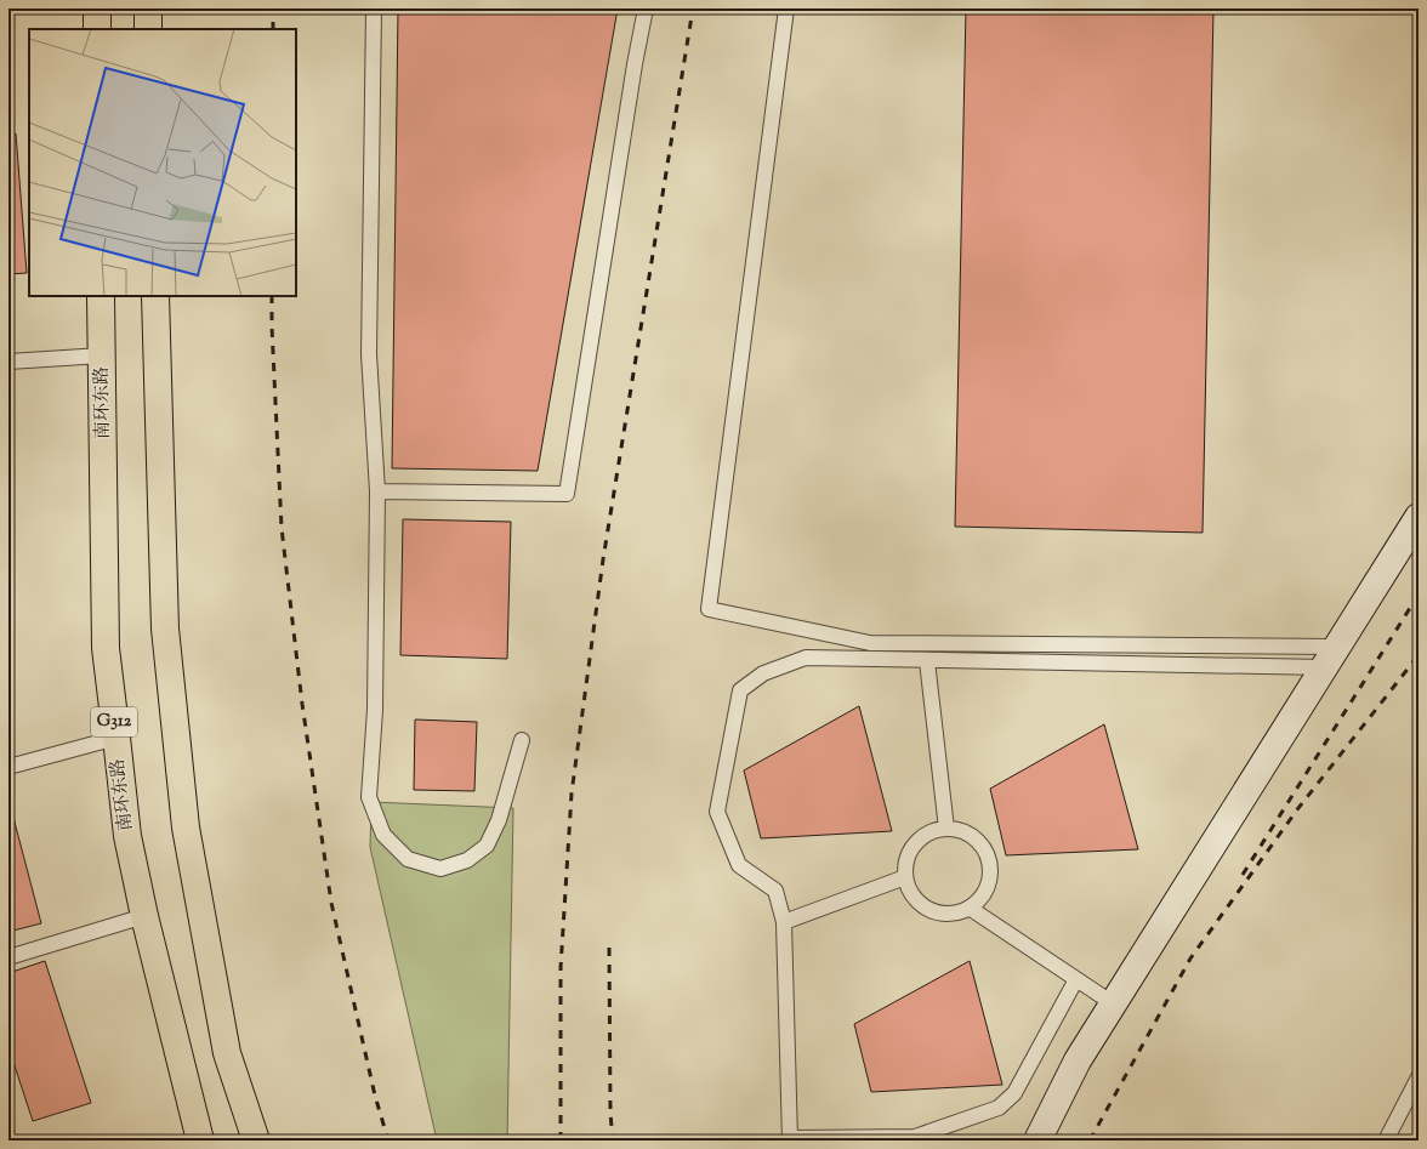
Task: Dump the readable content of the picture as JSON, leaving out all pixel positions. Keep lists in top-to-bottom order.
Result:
{
  "streets": {
    "highway": ["南环东路", "G312"]
  }
}
